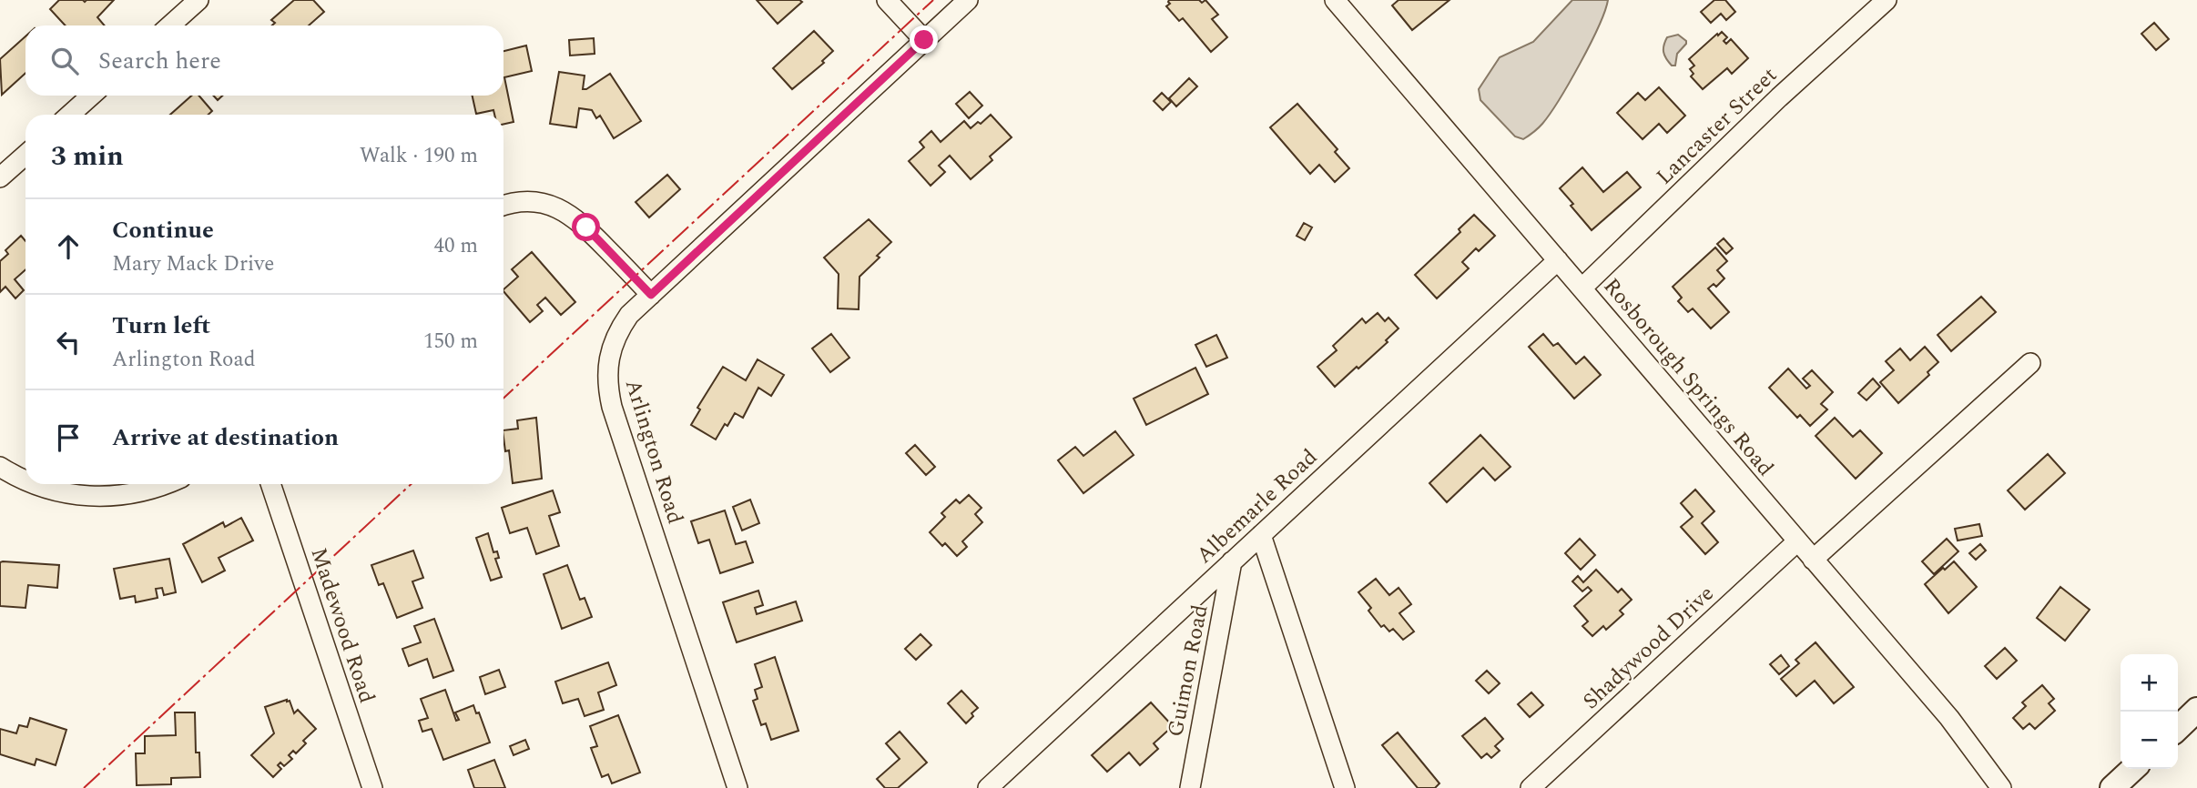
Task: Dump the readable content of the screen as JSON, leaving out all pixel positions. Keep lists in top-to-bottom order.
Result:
{
  "streets": {
    "street": [
      "Lancaster Street",
      "Rosborough Springs Road",
      "Arlington Road",
      "Albemarle Road",
      "Madewood Road",
      "Shadywood Drive",
      "Guimon Road"
    ]
  },
  "crossings": [
    ["Lancaster Street", "Rosborough Springs Road"],
    ["Rosborough Springs Road", "Albemarle Road"],
    ["Rosborough Springs Road", "Shadywood Drive"],
    ["Albemarle Road", "Guimon Road"]
  ],
  "page": {
    "search": "Search here",
    "heading": ["3 min", "Walk · 190 m"],
    "list": [
      ["Continue", "Mary Mack Drive", "40 m"],
      ["Turn left", "Arlington Road", "150 m"],
      "Arrive at destination"
    ],
    "map_buttons": ["+", "−"]
  }
}
